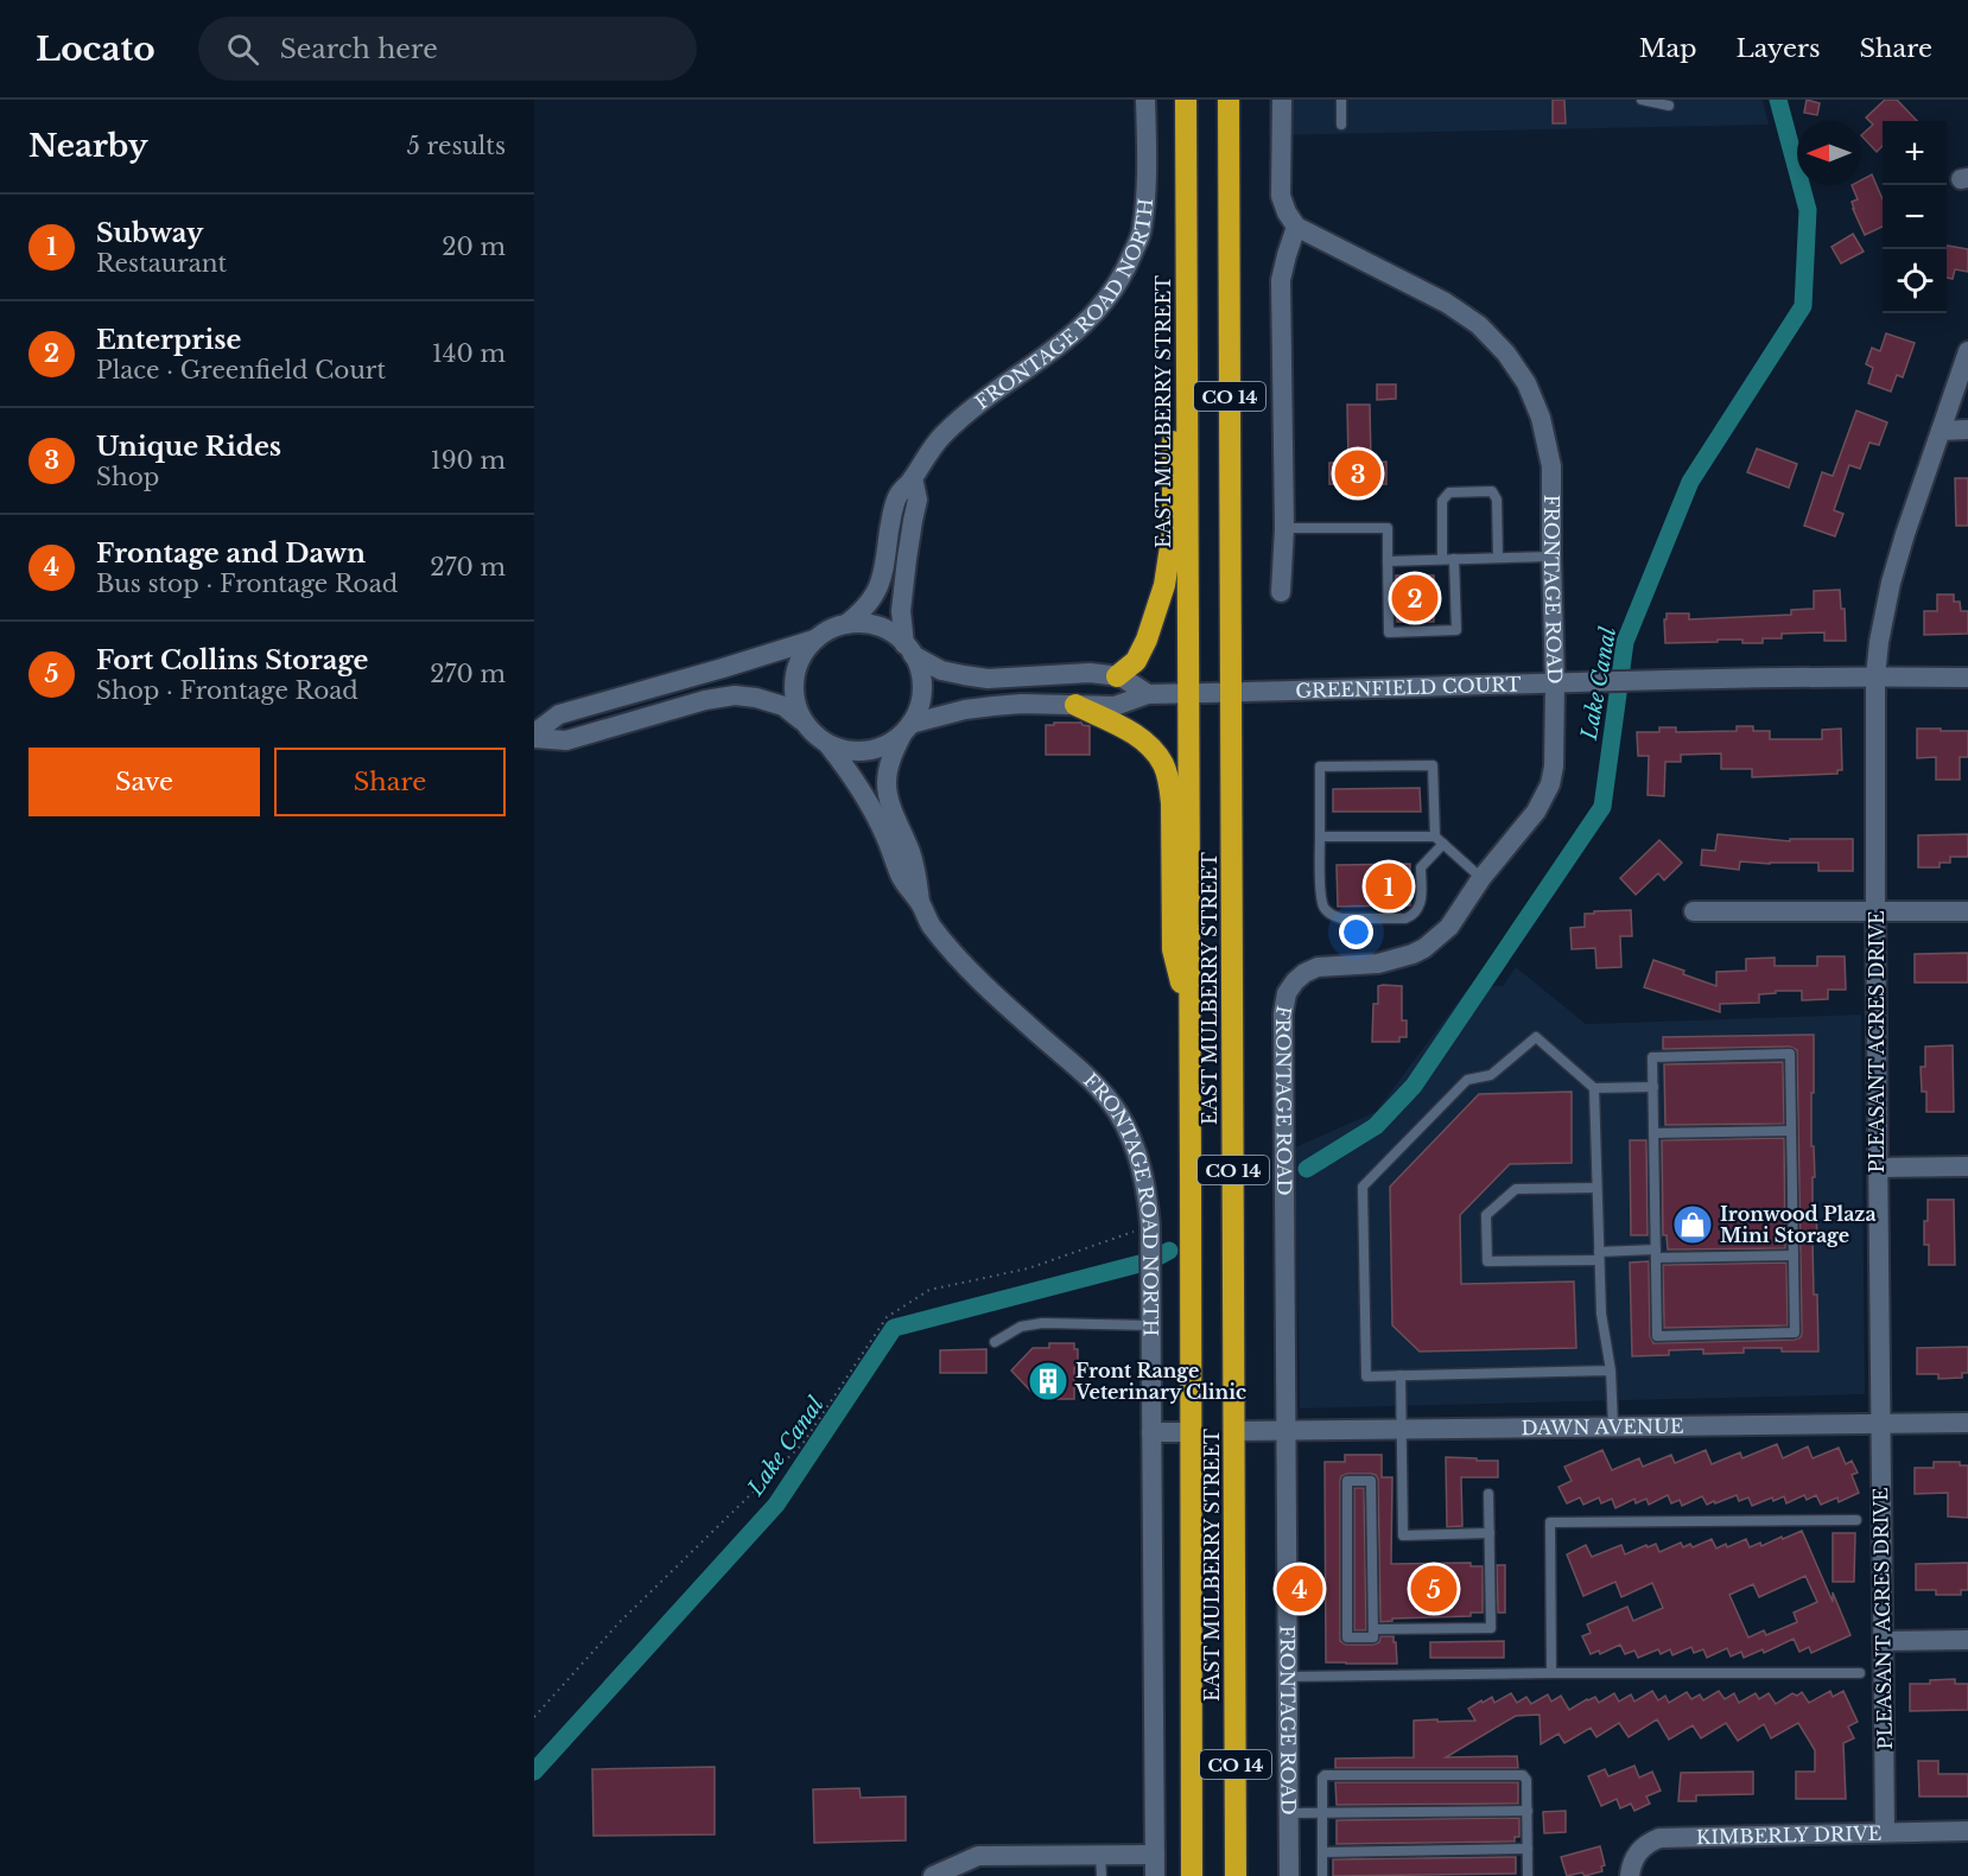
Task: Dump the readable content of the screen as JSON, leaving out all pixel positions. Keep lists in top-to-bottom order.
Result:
{
  "streets": {
    "highway": ["CO 14", "EAST MULBERRY STREET"],
    "street": [
      "FRONTAGE ROAD NORTH",
      "FRONTAGE ROAD",
      "GREENFIELD COURT",
      "PLEASANT ACRES DRIVE",
      "DAWN AVENUE",
      "KIMBERLY DRIVE"
    ]
  },
  "crossings": [
    ["EAST MULBERRY STREET", "GREENFIELD COURT"],
    ["EAST MULBERRY STREET", "DAWN AVENUE"],
    ["FRONTAGE ROAD", "GREENFIELD COURT"],
    ["FRONTAGE ROAD", "DAWN AVENUE"],
    ["GREENFIELD COURT", "PLEASANT ACRES DRIVE"],
    ["PLEASANT ACRES DRIVE", "DAWN AVENUE"],
    ["PLEASANT ACRES DRIVE", "KIMBERLY DRIVE"]
  ],
  "water": ["Lake Canal"],
  "places": {
    "shop": ["Ironwood Plaza Mini Storage"],
    "building": ["Front Range Veterinary Clinic"]
  },
  "north": "left",
  "page": {
    "header": "Locato",
    "search": "Search here",
    "nav": ["Map", "Layers", "Share"],
    "heading": ["Nearby", "5 results"],
    "map_buttons": ["+", "−"],
    "list": [
      {
        "mark": "1",
        "name": "Subway",
        "note": "Restaurant",
        "value": "20 m"
      },
      {
        "mark": "2",
        "name": "Enterprise",
        "note": "Place · Greenfield Court",
        "value": "140 m"
      },
      {
        "mark": "3",
        "name": "Unique Rides",
        "note": "Shop",
        "value": "190 m"
      },
      {
        "mark": "4",
        "name": "Frontage and Dawn",
        "note": "Bus stop · Frontage Road",
        "value": "270 m"
      },
      {
        "mark": "5",
        "name": "Fort Collins Storage",
        "note": "Shop · Frontage Road",
        "value": "270 m"
      }
    ],
    "pins": [
      "3",
      "2",
      "1",
      "4",
      "5"
    ],
    "buttons": ["Save", "Share"]
  }
}
